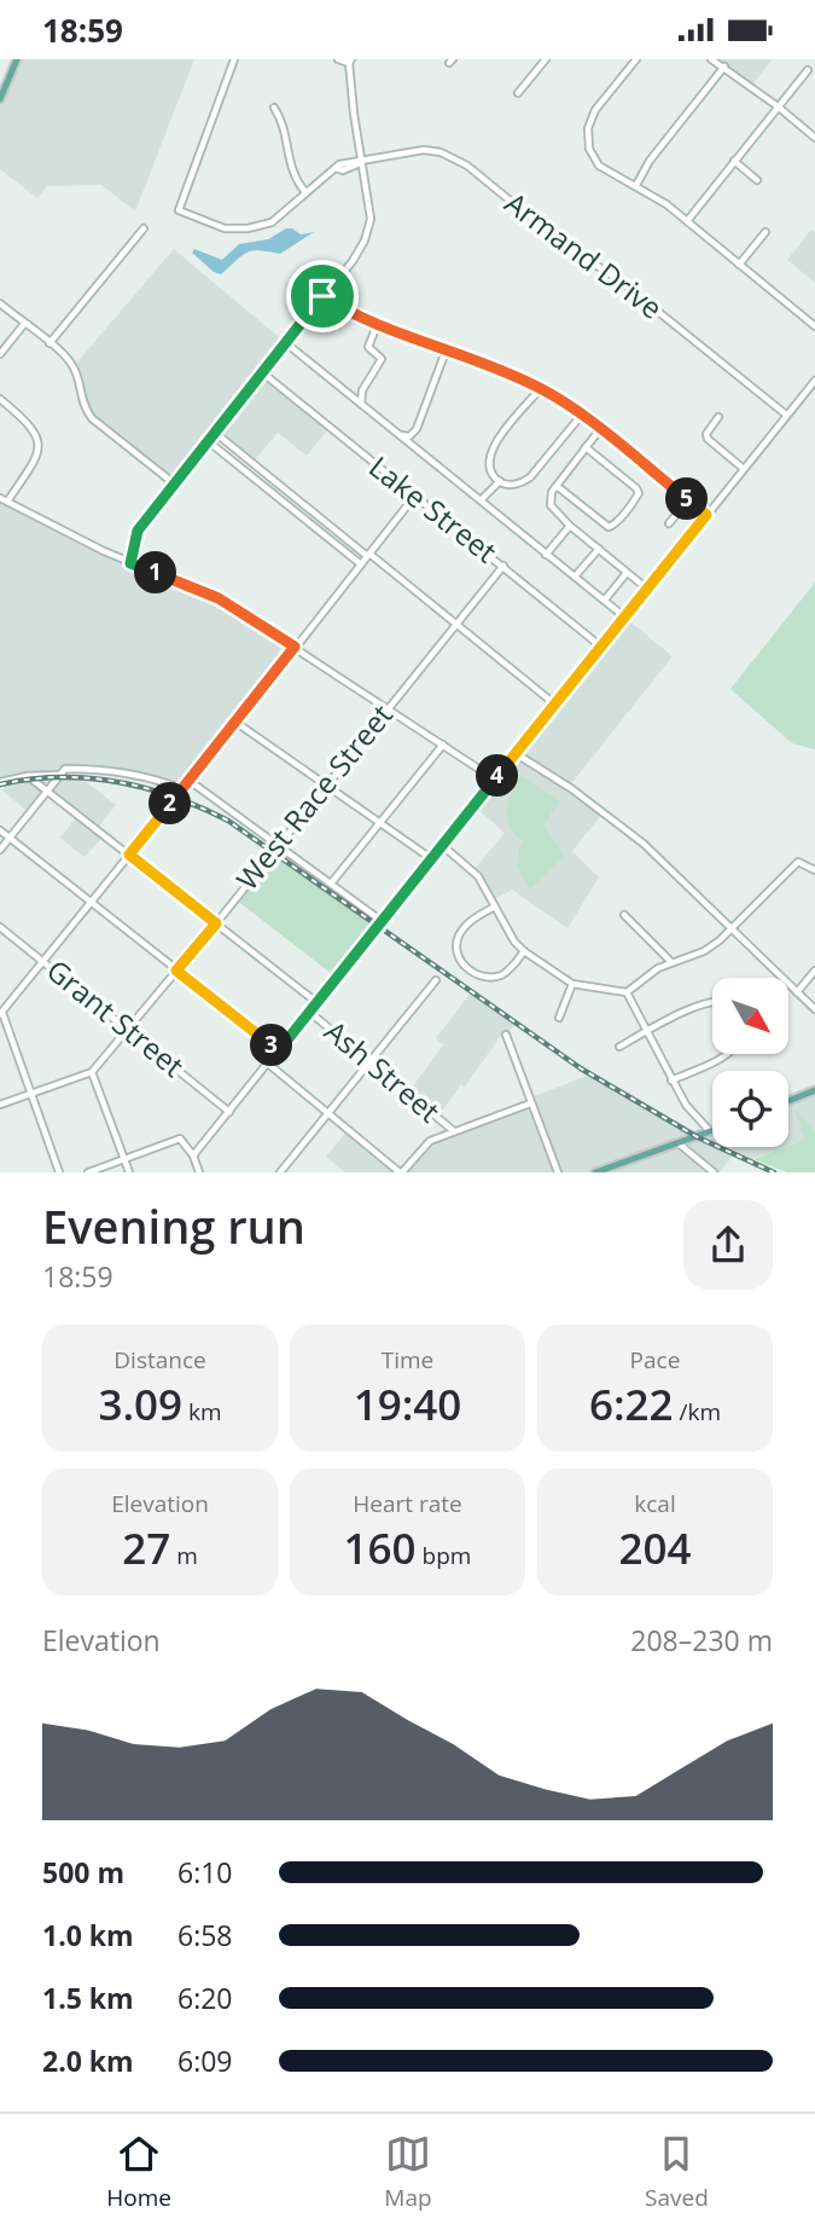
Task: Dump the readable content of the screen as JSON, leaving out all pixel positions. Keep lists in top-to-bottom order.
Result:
{
  "streets": {
    "street": [
      "Armand Drive",
      "Lake Street",
      "West Race Street",
      "Grant Street",
      "Ash Street"
    ]
  },
  "crossings": [
    ["Lake Street", "West Race Street"],
    ["West Race Street", "Grant Street"]
  ],
  "north": "bottom right",
  "page": {
    "status": "18:59",
    "pins": [
      "5",
      "1",
      "4",
      "2",
      "3"
    ],
    "heading": ["Evening run", "18:59"],
    "stats": [
      ["Distance", "3.09 km"],
      ["Time", "19:40"],
      ["Pace", "6:22 /km"],
      ["Elevation", "27 m"],
      ["Heart rate", "160 bpm"],
      ["kcal", "204"]
    ],
    "chart": ["Elevation", "208–230 m"],
    "list": [
      {
        "name": "500 m",
        "note": "6:10"
      },
      {
        "name": "1.0 km",
        "note": "6:58"
      },
      {
        "name": "1.5 km",
        "note": "6:20"
      },
      {
        "name": "2.0 km",
        "note": "6:09"
      }
    ],
    "tabs": ["Home", "Map", "Saved"]
  }
}
